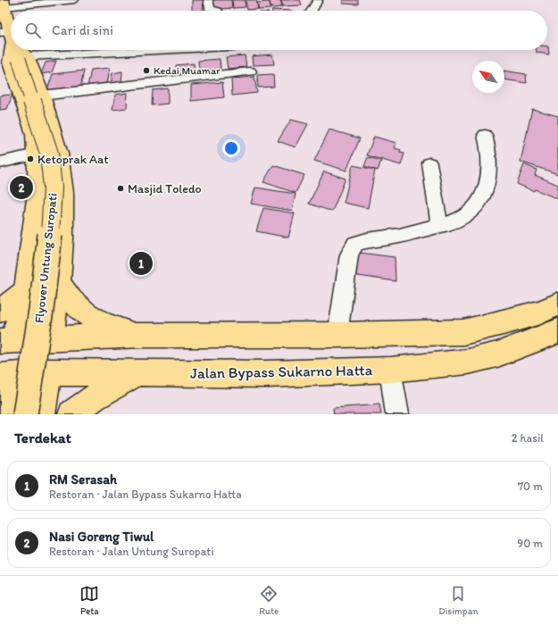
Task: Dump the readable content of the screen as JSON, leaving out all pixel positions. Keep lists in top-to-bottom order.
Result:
{
  "streets": {
    "main road": ["Flyover Untung Suropati", "Jalan Bypass Sukarno Hatta"]
  },
  "places": ["Kedai Muamar", "Ketoprak Aat", "Masjid Toledo"],
  "north": "top left",
  "page": {
    "search": "Cari di sini",
    "pins": ["2", "1"],
    "heading": ["Terdekat", "2 hasil"],
    "list": [
      {
        "mark": "1",
        "name": "RM Serasah",
        "note": "Restoran · Jalan Bypass Sukarno Hatta",
        "value": "70 m"
      },
      {
        "mark": "2",
        "name": "Nasi Goreng Tiwul",
        "note": "Restoran · Jalan Untung Suropati",
        "value": "90 m"
      }
    ],
    "nav": ["Peta", "Rute", "Disimpan"]
  }
}
